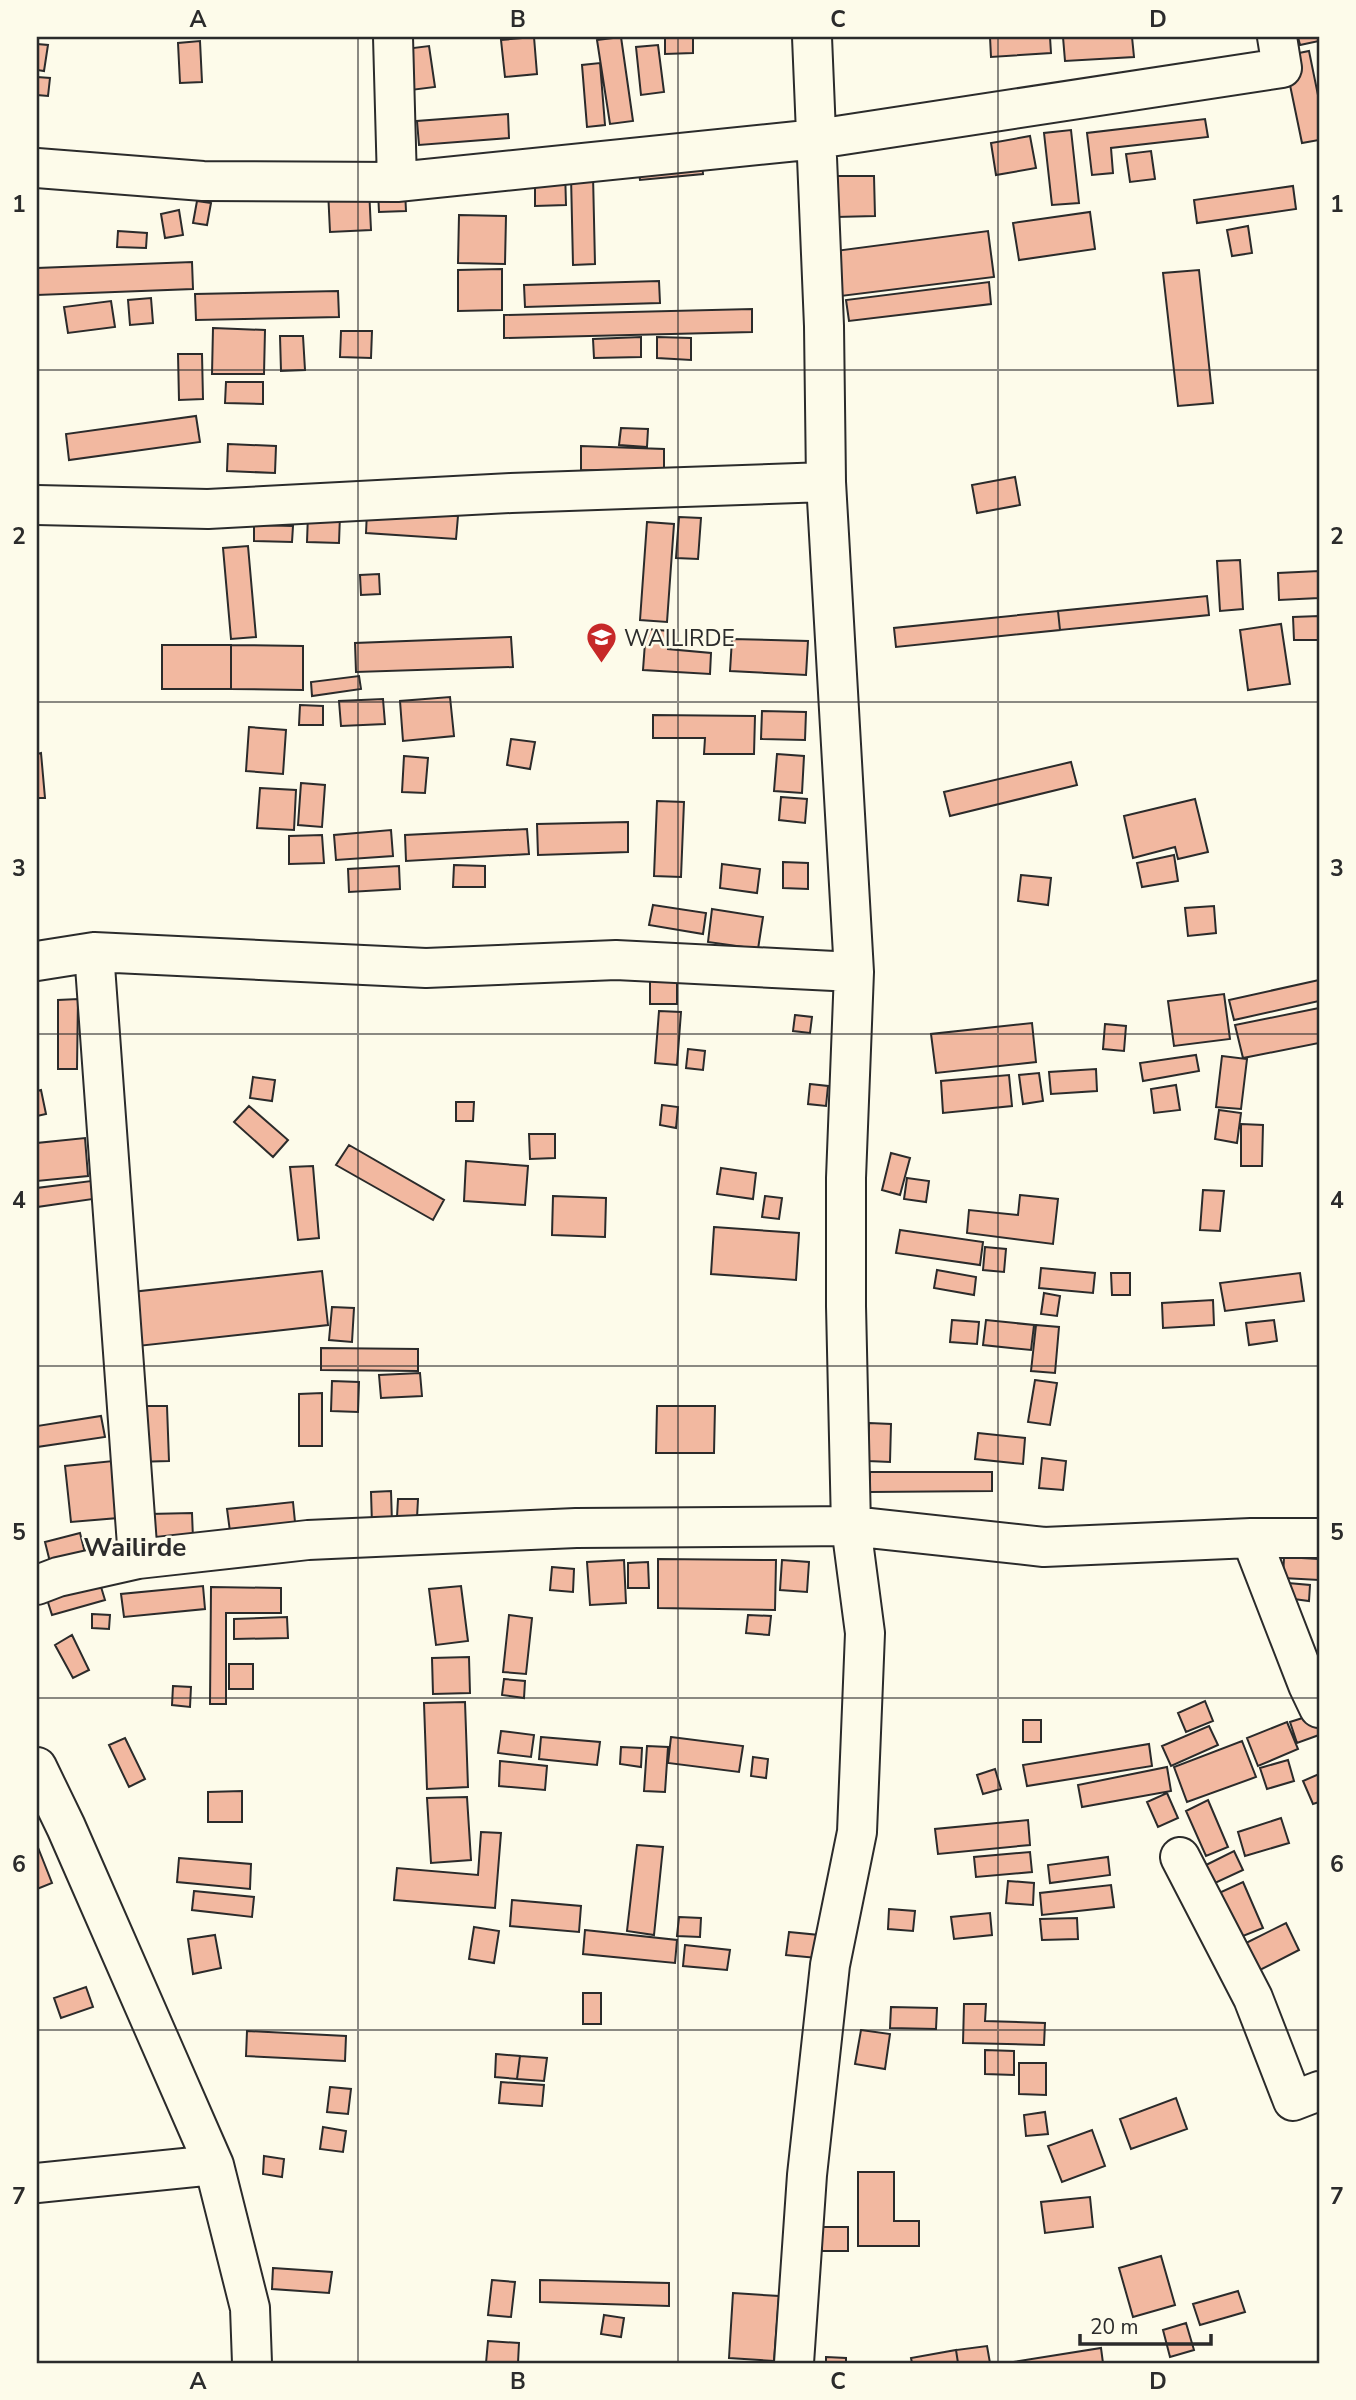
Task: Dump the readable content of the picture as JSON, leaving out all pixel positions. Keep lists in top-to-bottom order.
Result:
{
  "districts": ["Wailirde"],
  "places": {
    "school or university": ["WAILIRDE"]
  },
  "scale_bar": "20 m",
  "grid": {
    "columns": [
      "A",
      "B",
      "C",
      "D"
    ],
    "rows": [
      "1",
      "2",
      "3",
      "4",
      "5",
      "6",
      "7"
    ]
  }
}
